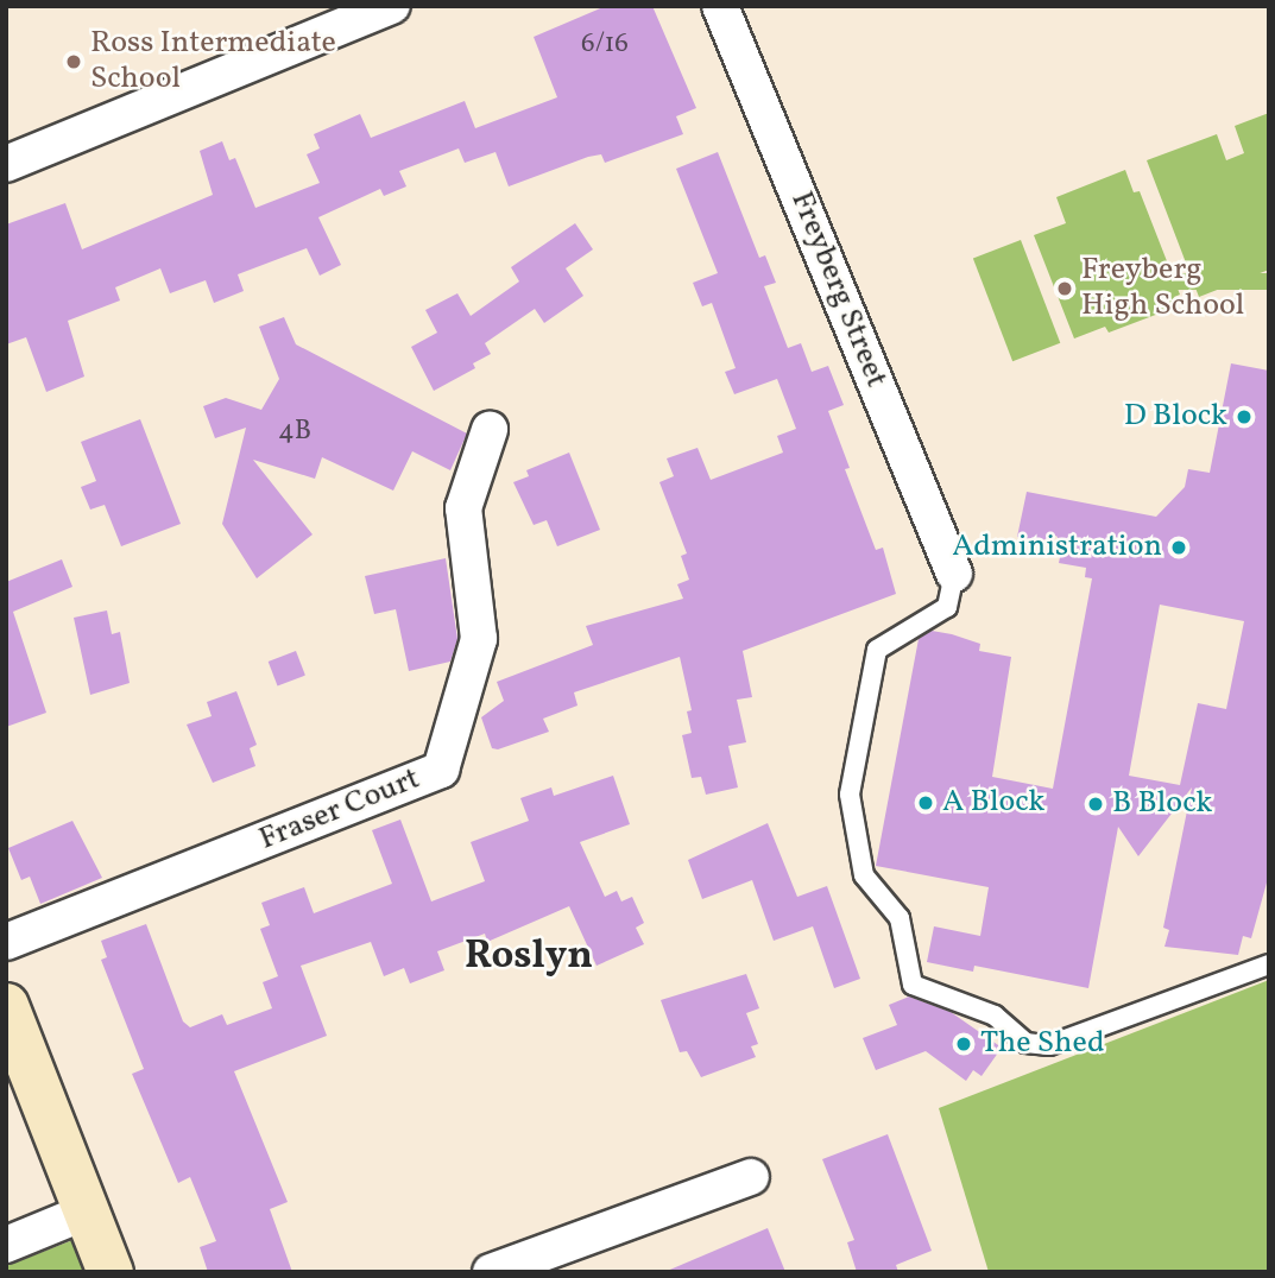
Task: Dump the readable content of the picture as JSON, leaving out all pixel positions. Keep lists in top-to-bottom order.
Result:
{
  "streets": {
    "street": ["Freyberg Street", "Fraser Court"]
  },
  "districts": ["Roslyn"],
  "places": [
    "Ross Intermediate School",
    "Freyberg High School",
    "D Block",
    "Administration",
    "A Block",
    "B Block",
    "The Shed"
  ],
  "house_numbers": ["6/16", "4B"]
}
